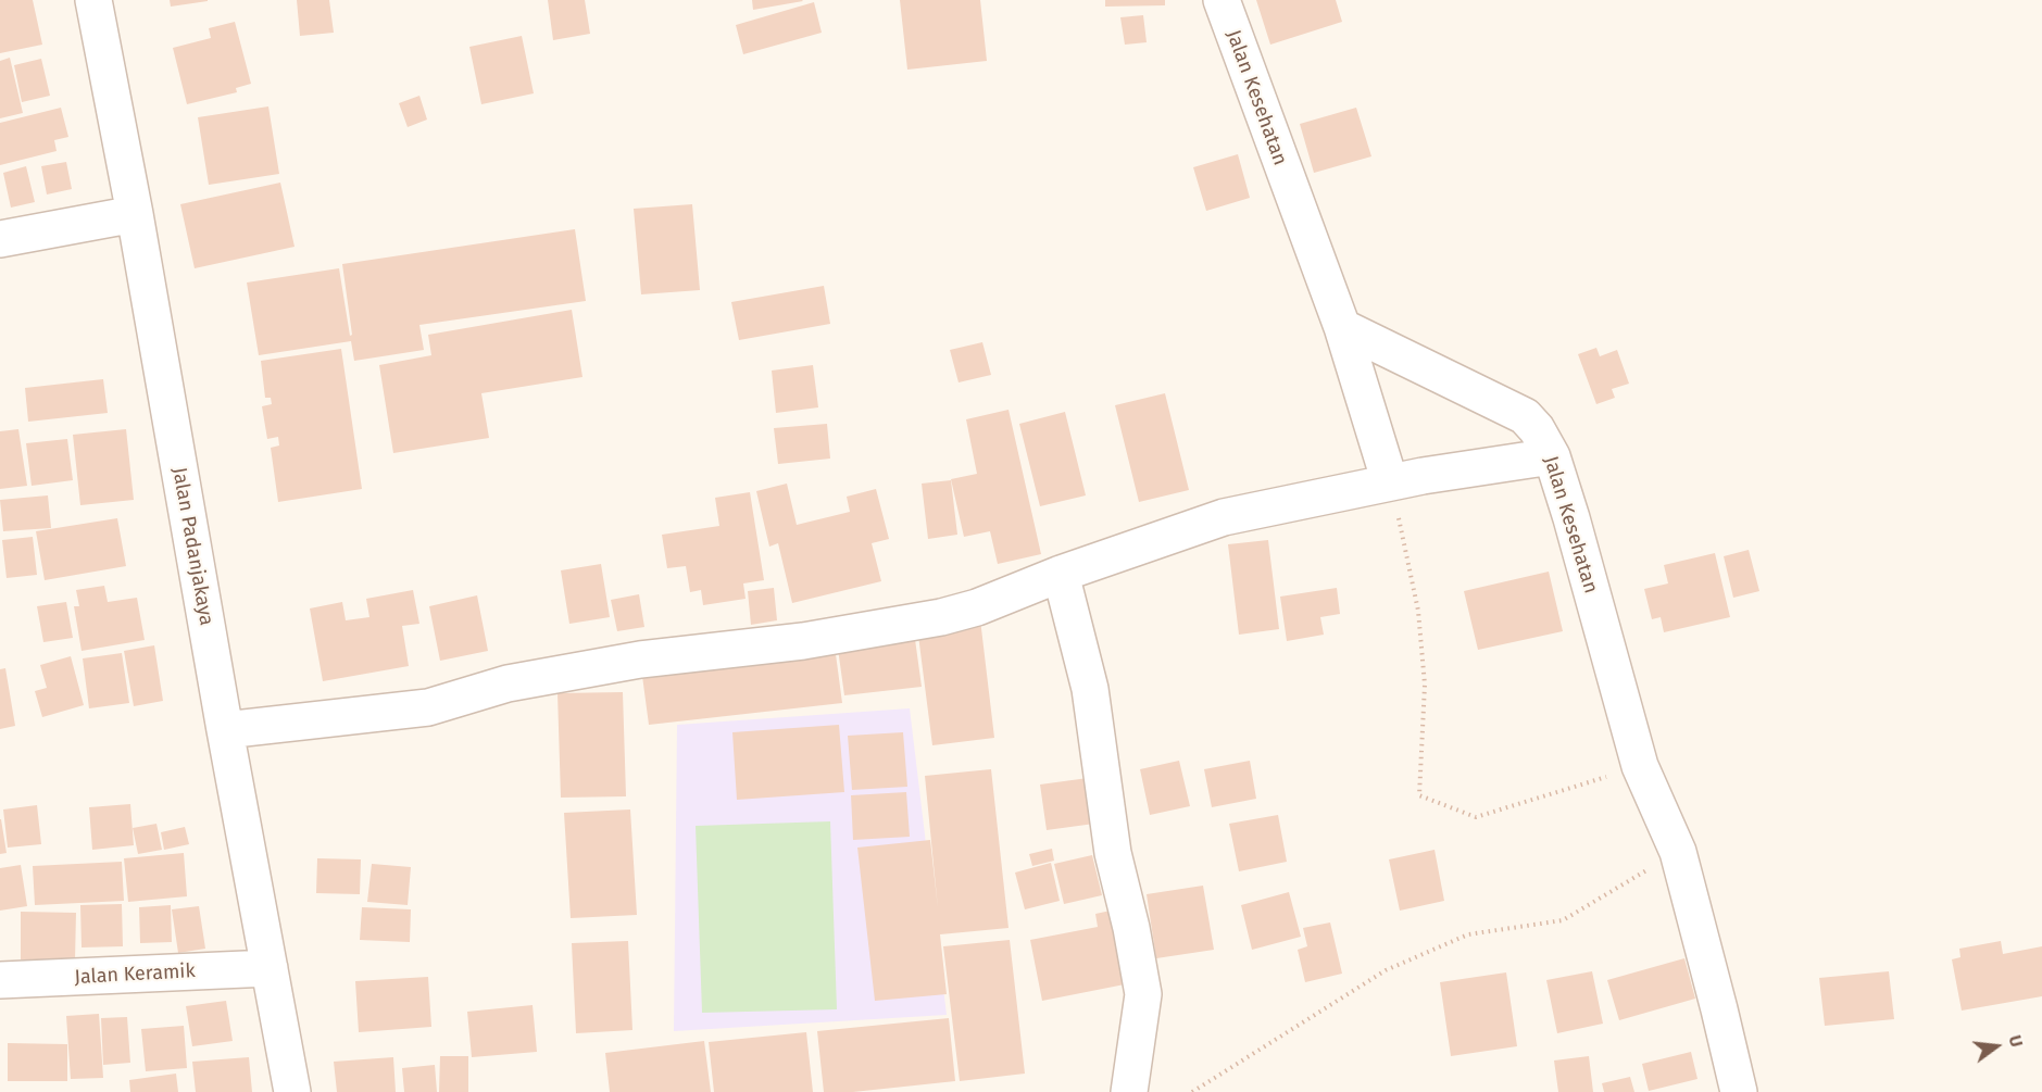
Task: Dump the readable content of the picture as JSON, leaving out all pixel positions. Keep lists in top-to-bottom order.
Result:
{
  "streets": {
    "street": ["Jalan Kesehatan", "Jalan Padanjakaya", "Jalan Keramik"]
  },
  "crossings": [
    ["Jalan Padanjakaya", "Jalan Keramik"]
  ],
  "north": "right"
}
